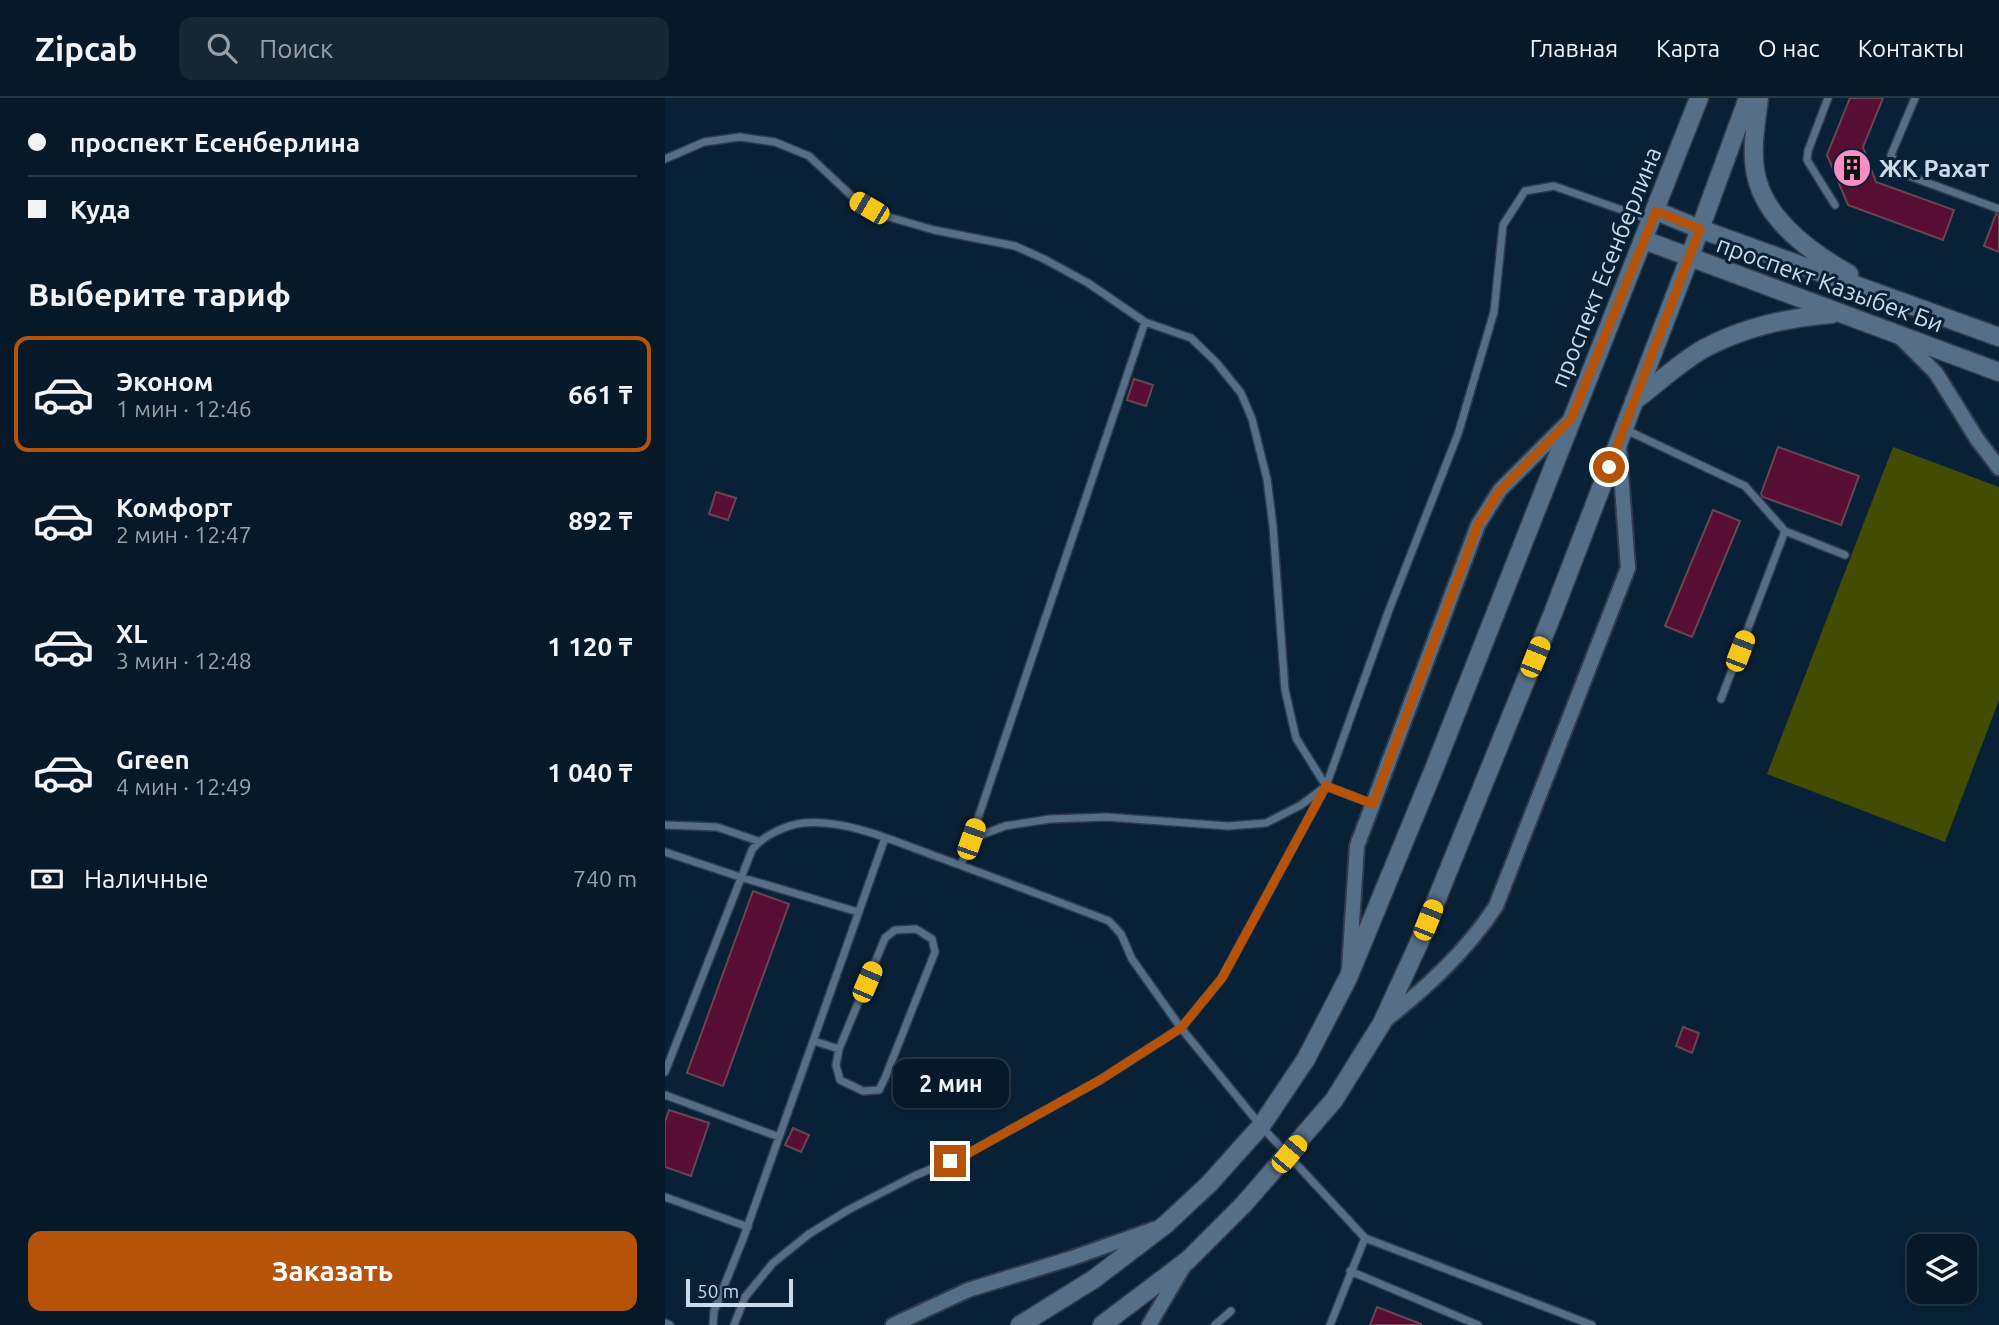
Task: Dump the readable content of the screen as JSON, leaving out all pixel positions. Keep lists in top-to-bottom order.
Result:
{
  "streets": {
    "street": ["проспект Есенберлина", "проспект Казыбек Би"]
  },
  "crossings": [
    ["проспект Есенберлина", "проспект Казыбек Би"]
  ],
  "places": {
    "building": ["ЖК Рахат"]
  },
  "scale_bar": "50 m",
  "page": {
    "header": "Zipcab",
    "search": "Поиск",
    "nav": [
      "Главная",
      "Карта",
      "О нас",
      "Контакты"
    ],
    "banner": ["проспект Есенберлина", "Куда"],
    "heading": "Выберите тариф",
    "list": [
      {
        "name": "Эконом",
        "note": "1 мин · 12:46",
        "value": "661 ₸"
      },
      {
        "name": "Комфорт",
        "note": "2 мин · 12:47",
        "value": "892 ₸"
      },
      {
        "name": "XL",
        "note": "3 мин · 12:48",
        "value": "1 120 ₸"
      },
      {
        "name": "Green",
        "note": "4 мин · 12:49",
        "value": "1 040 ₸"
      }
    ],
    "pay": ["Наличные", "740 m"],
    "bubble": "2 мин",
    "buttons": "Заказать",
    "scale": "50 m"
  }
}
